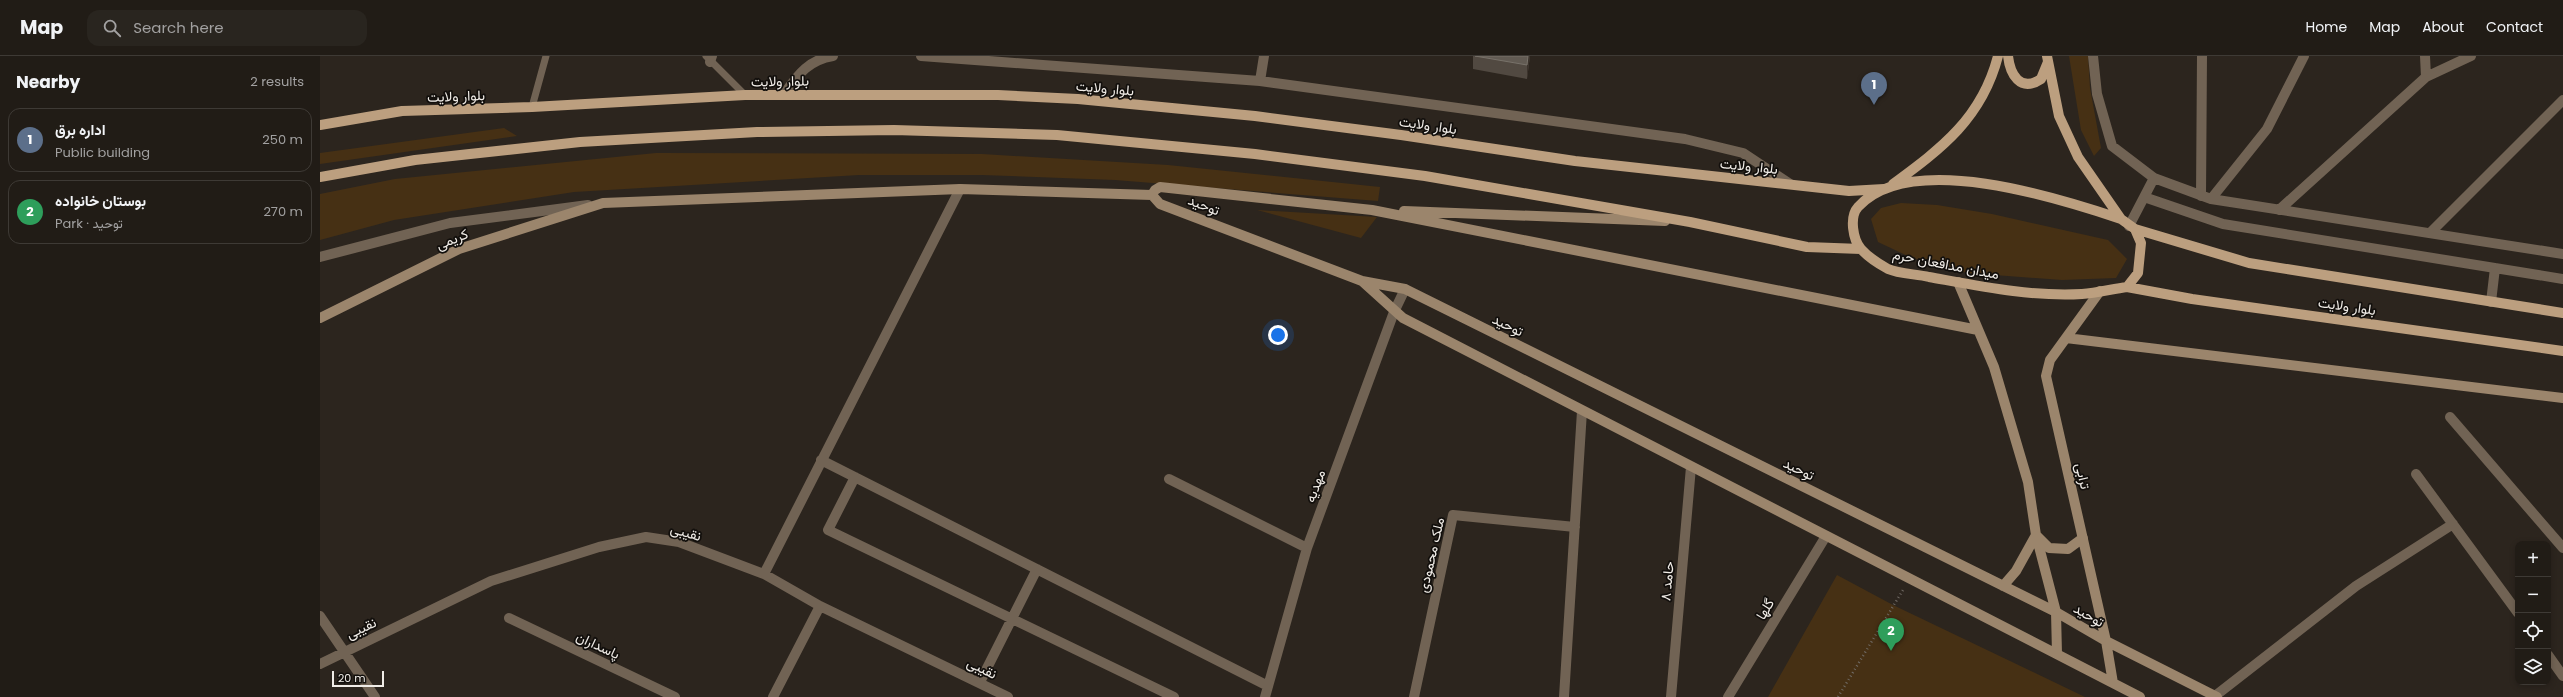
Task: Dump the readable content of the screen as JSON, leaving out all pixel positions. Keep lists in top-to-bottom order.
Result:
{
  "streets": {
    "main road": [
      "بلوار ولایت",
      "توحید",
      "کریمی",
      "میدان مدافعان حرم",
      "ترابی"
    ],
    "street": [
      "مهدیه",
      "نقیبی",
      "ملک محمودی",
      "حامد ۸",
      "گلها",
      "پاسداران"
    ]
  },
  "crossings": [
    ["بلوار ولایت", "میدان مدافعان حرم"],
    ["توحید", "کریمی"],
    ["توحید", "ترابی"],
    ["توحید", "مهدیه"],
    ["توحید", "حامد ۸"],
    ["توحید", "گلها"],
    ["میدان مدافعان حرم", "ترابی"]
  ],
  "scale_bar": "20 m",
  "page": {
    "header": "Map",
    "search": "Search here",
    "nav": [
      "Home",
      "Map",
      "About",
      "Contact"
    ],
    "heading": ["Nearby", "2 results"],
    "pins": ["1", "2"],
    "list": [
      {
        "mark": "1",
        "name": "اداره برق",
        "note": "Public building",
        "value": "250 m"
      },
      {
        "mark": "2",
        "name": "بوستان خانواده",
        "note": "Park · توحید",
        "value": "270 m"
      }
    ],
    "map_buttons": ["+", "−"],
    "scale": "20 m"
  }
}
